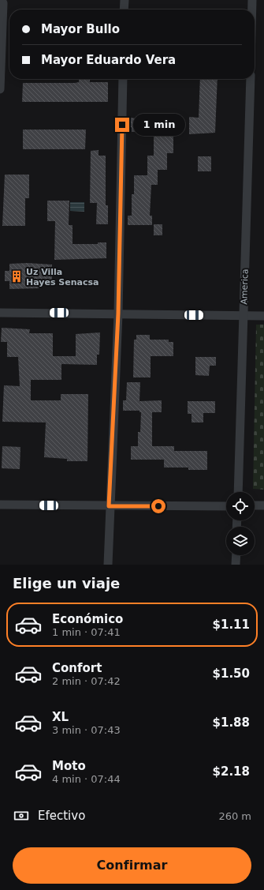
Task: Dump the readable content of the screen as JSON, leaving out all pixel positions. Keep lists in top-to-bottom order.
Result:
{
  "streets": {
    "street": ["America"]
  },
  "places": {
    "building": ["Uz Villa Hayes Senacsa"]
  },
  "page": {
    "banner": ["Mayor Bullo", "Mayor Eduardo Vera"],
    "bubble": "1 min",
    "heading": "Elige un viaje",
    "list": [
      {
        "name": "Económico",
        "note": "1 min · 07:41",
        "value": "$1.11"
      },
      {
        "name": "Confort",
        "note": "2 min · 07:42",
        "value": "$1.50"
      },
      {
        "name": "XL",
        "note": "3 min · 07:43",
        "value": "$1.88"
      },
      {
        "name": "Moto",
        "note": "4 min · 07:44",
        "value": "$2.18"
      }
    ],
    "pay": ["Efectivo", "260 m"],
    "buttons": "Confirmar"
  }
}
